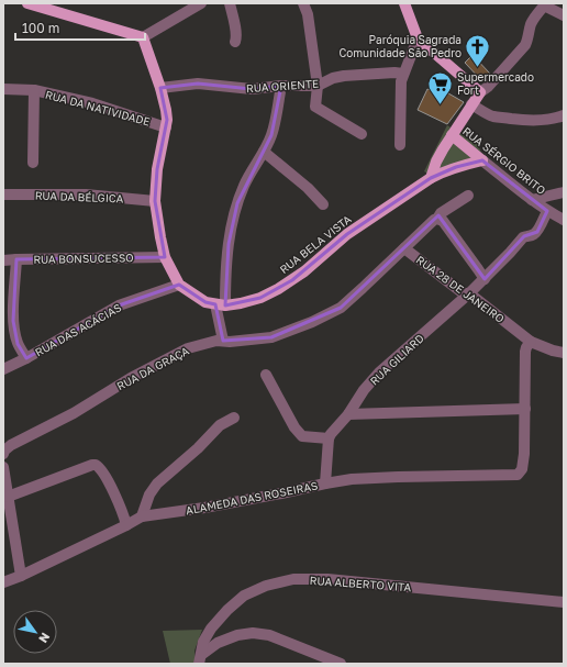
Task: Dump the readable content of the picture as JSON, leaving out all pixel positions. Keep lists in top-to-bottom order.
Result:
{
  "streets": {
    "main road": ["RUA SÉRGIO BRITO", "RUA BELA VISTA"],
    "street": [
      "RUA ORIENTE",
      "RUA DA NATIVIDADE",
      "RUA DA BÉLGICA",
      "RUA BONSUCESSO",
      "RUA 28 DE JANEIRO",
      "RUA DAS ACÁCIAS",
      "RUA GILIARD",
      "RUA DA GRAÇA",
      "ALAMEDA DAS ROSEIRAS",
      "RUA ALBERTO VITA"
    ]
  },
  "crossings": [
    ["RUA SÉRGIO BRITO", "RUA BELA VISTA"],
    ["RUA SÉRGIO BRITO", "RUA GILIARD"],
    ["RUA 28 DE JANEIRO", "RUA GILIARD"],
    ["RUA 28 DE JANEIRO", "RUA DA GRAÇA"]
  ],
  "places": {
    "church": ["Paróquia Sagrada Comunidade São Pedro"],
    "supermarket": ["Supermercado Fort"]
  },
  "scale_bar": "100 m",
  "north": "bottom right"
}
